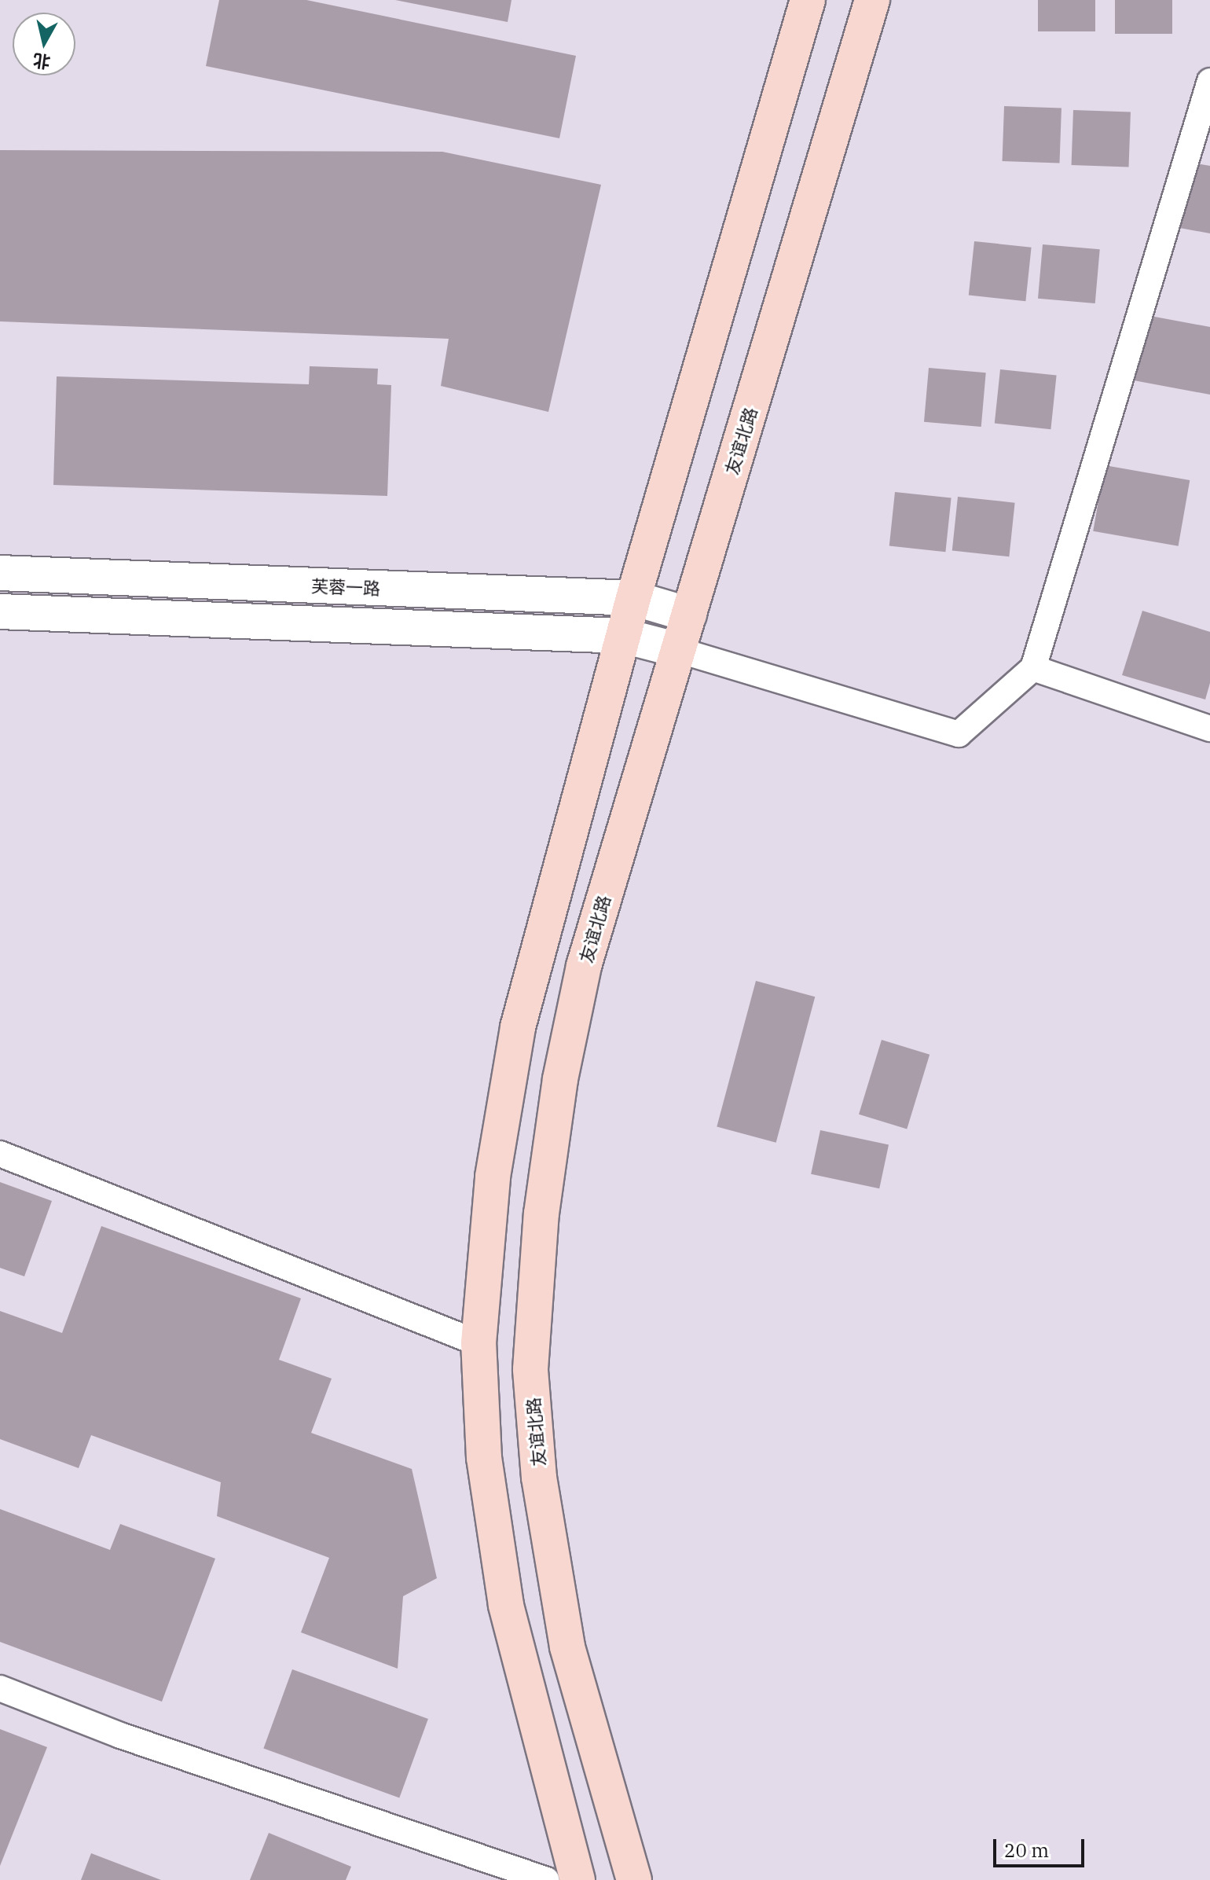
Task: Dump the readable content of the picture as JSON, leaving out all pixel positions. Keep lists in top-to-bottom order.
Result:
{
  "streets": {
    "main road": ["友谊北路"],
    "street": ["芙蓉一路"]
  },
  "crossings": [
    ["友谊北路", "芙蓉一路"]
  ],
  "scale_bar": "20 m",
  "north": "bottom"
}
